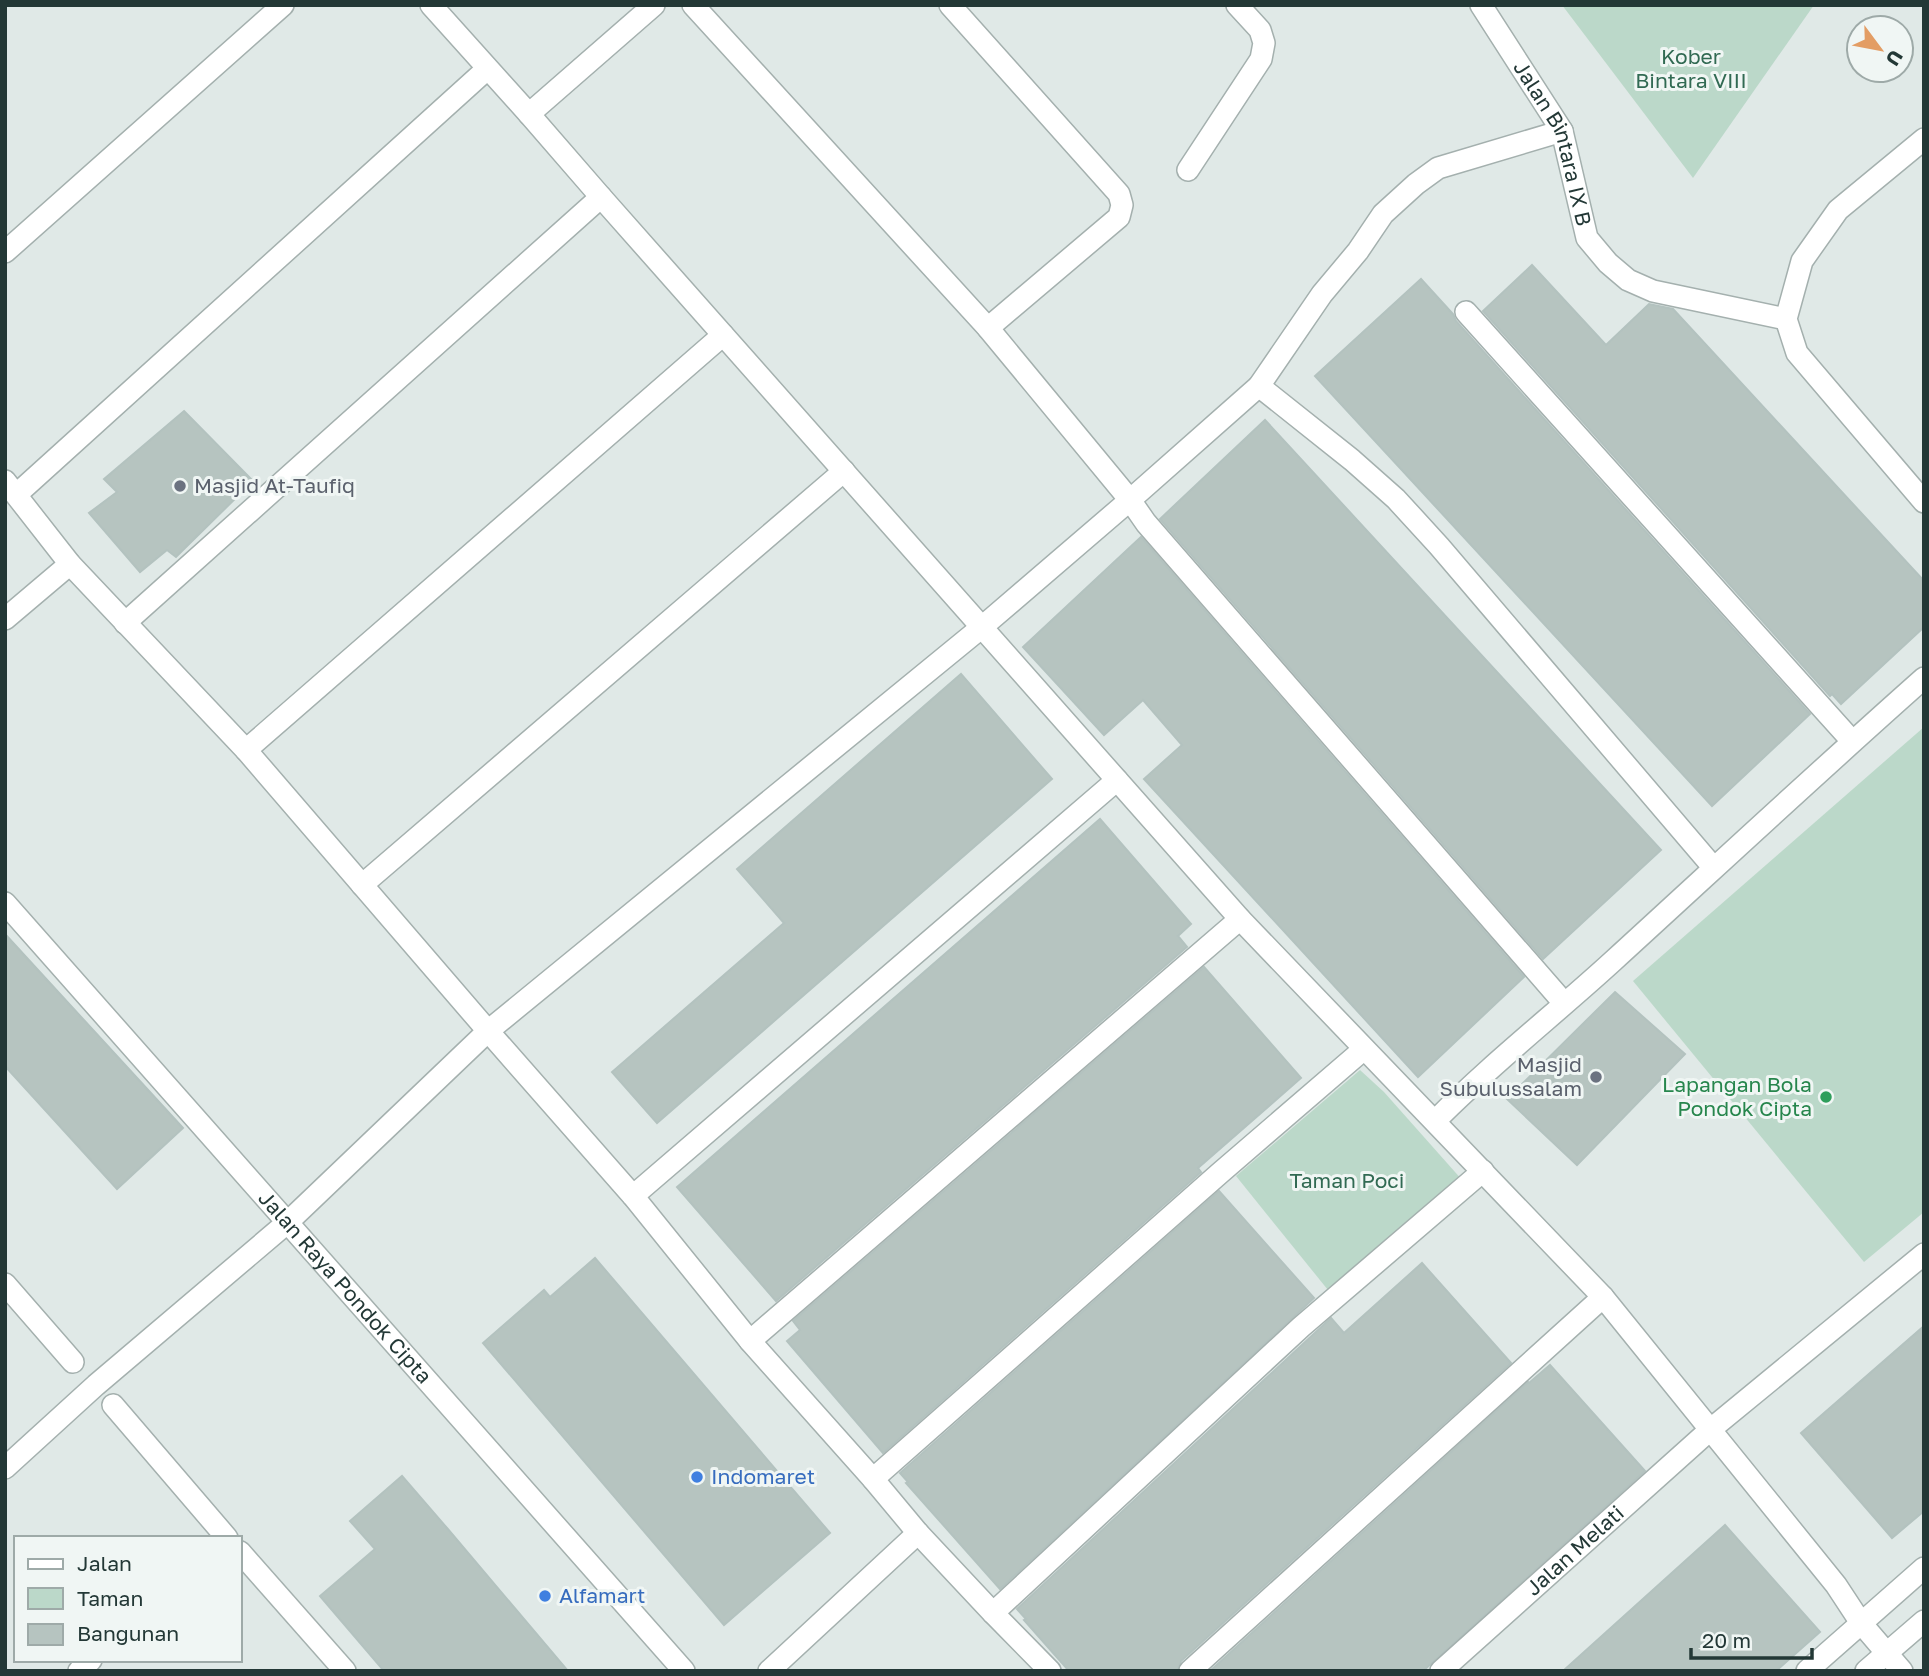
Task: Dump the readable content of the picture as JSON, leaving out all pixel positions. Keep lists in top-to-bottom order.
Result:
{
  "streets": {
    "street": ["Jalan Bintara IX B", "Jalan Raya Pondok Cipta", "Jalan Melati"]
  },
  "parks": ["Kober Bintara VIII", "Taman Poci"],
  "places": [
    "Masjid At-Taufiq",
    "Masjid Subulussalam",
    "Lapangan Bola Pondok Cipta",
    "Indomaret",
    "Alfamart"
  ],
  "legend": ["Jalan", "Taman", "Bangunan"],
  "scale_bar": "20 m",
  "north": "bottom right"
}
